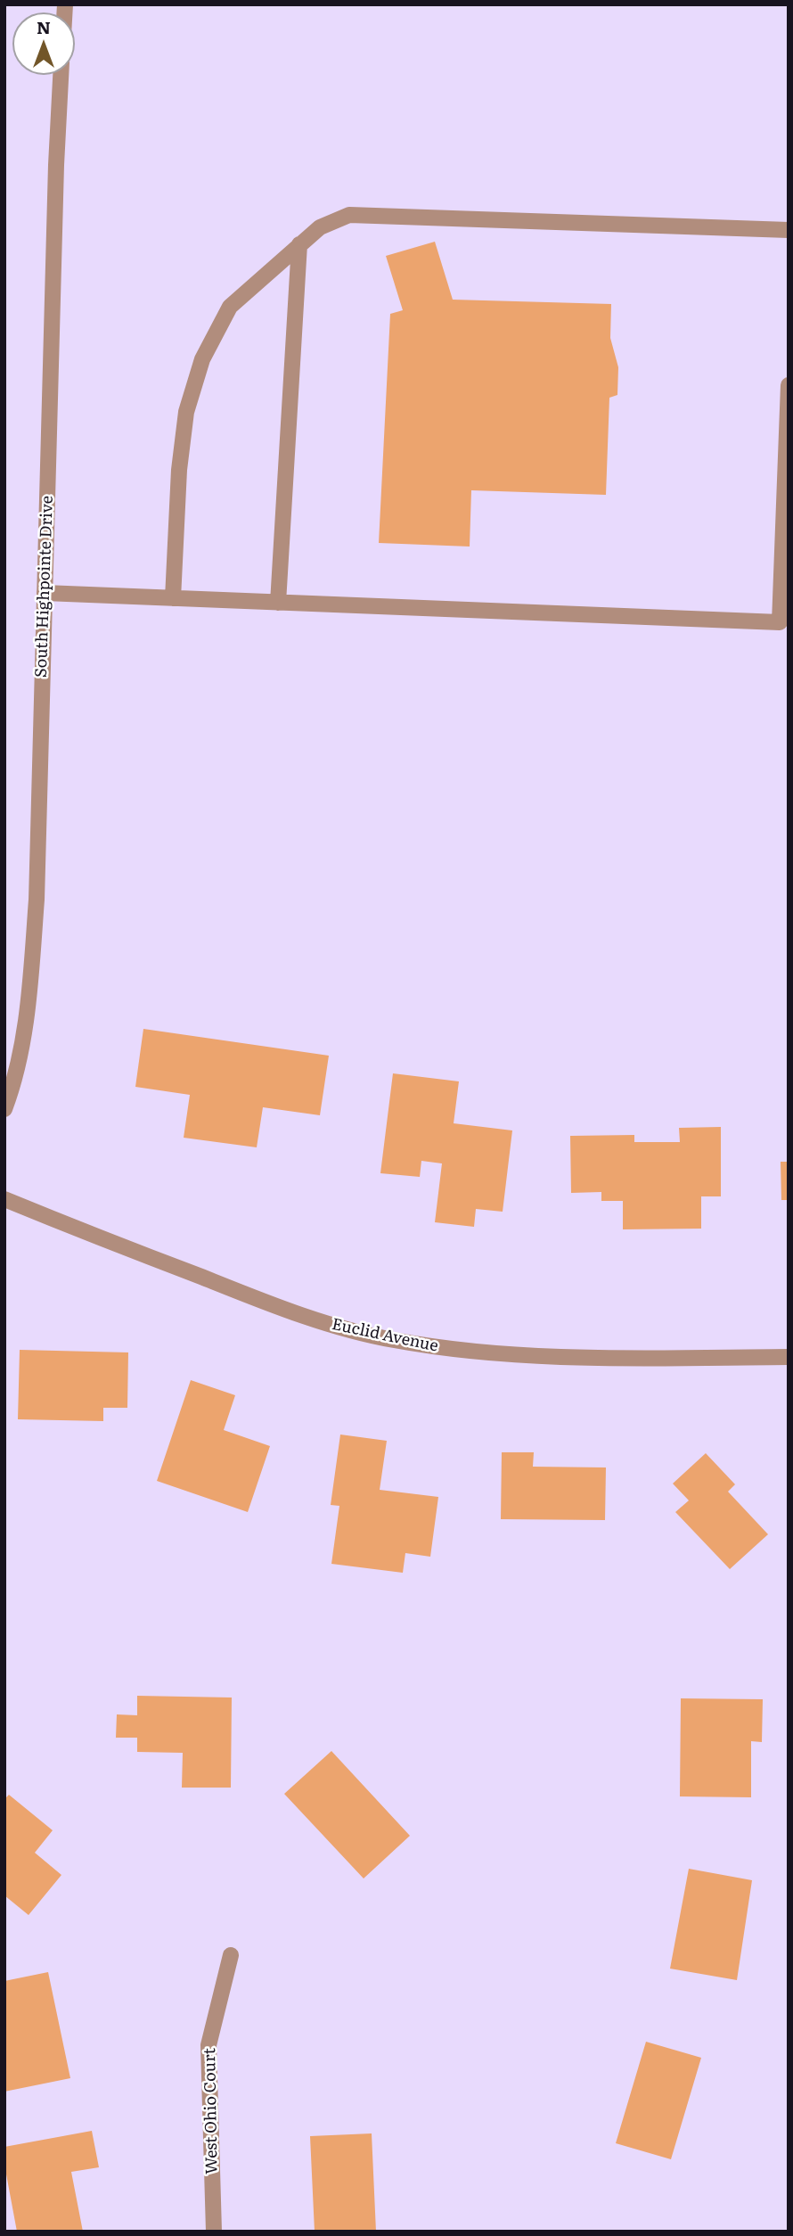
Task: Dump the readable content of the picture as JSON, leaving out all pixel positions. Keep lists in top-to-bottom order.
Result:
{
  "streets": {
    "street": ["South Highpointe Drive", "Euclid Avenue", "West Ohio Court"]
  },
  "north": "top"
}
